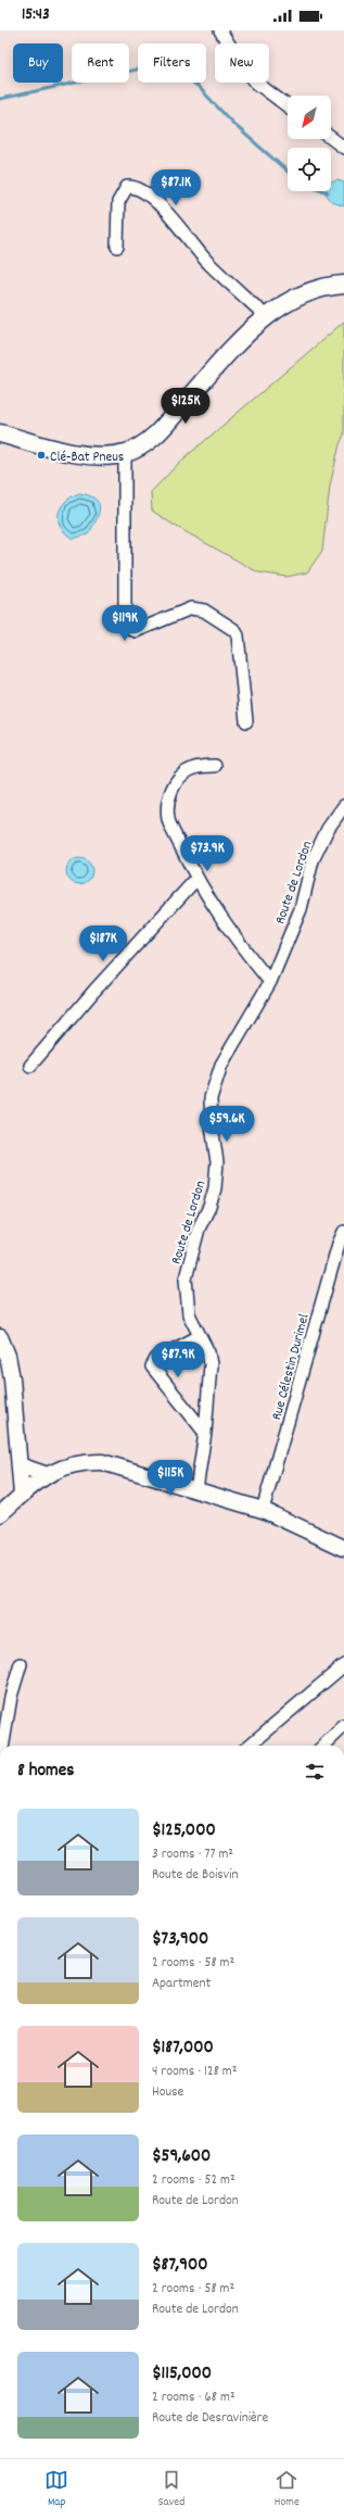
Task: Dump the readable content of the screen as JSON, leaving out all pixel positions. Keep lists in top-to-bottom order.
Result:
{
  "streets": {
    "street": ["Route de Lordon", "Rue Célestin Durimel"]
  },
  "places": ["Clé-Bat Pneus"],
  "north": "bottom left",
  "page": {
    "status": "15:43",
    "chip": [
      "Buy",
      "Rent",
      "Filters",
      "New"
    ],
    "price": [
      "$87.1K",
      "$125K",
      "$119K",
      "$73.9K",
      "$187K",
      "$59.6K",
      "$87.9K",
      "$115K"
    ],
    "heading": "8 homes",
    "list": [
      {
        "name": "$125,000",
        "note": "3 rooms · 77 m² · Route de Boisvin"
      },
      {
        "name": "$73,900",
        "note": "2 rooms · 58 m² · Apartment"
      },
      {
        "name": "$187,000",
        "note": "4 rooms · 128 m² · House"
      },
      {
        "name": "$59,600",
        "note": "2 rooms · 52 m² · Route de Lordon"
      },
      {
        "name": "$87,900",
        "note": "2 rooms · 58 m² · Route de Lordon"
      },
      {
        "name": "$115,000",
        "note": "2 rooms · 68 m² · Route de Desravinière"
      }
    ],
    "tabs": ["Map", "Saved", "Home"]
  }
}
